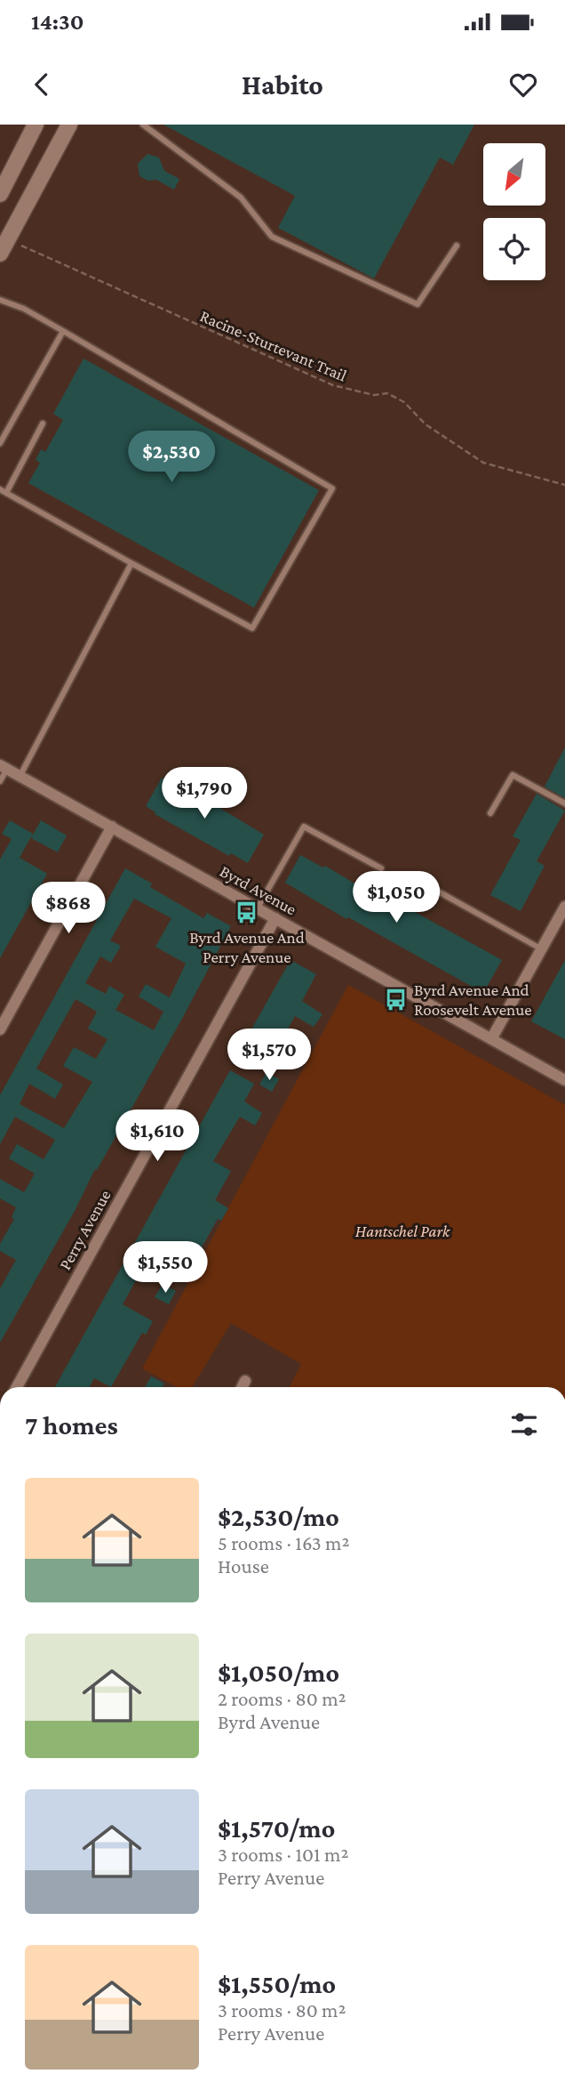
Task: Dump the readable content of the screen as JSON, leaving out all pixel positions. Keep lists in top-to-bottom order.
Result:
{
  "streets": {
    "street": ["Byrd Avenue", "Perry Avenue"],
    "path": ["Racine-Sturtevant Trail"]
  },
  "crossings": [
    ["Byrd Avenue", "Perry Avenue"]
  ],
  "parks": ["Hantschel Park"],
  "places": {
    "bus stop": ["Byrd Avenue And Perry Avenue", "Byrd Avenue And Roosevelt Avenue"]
  },
  "north": "bottom left",
  "page": {
    "status": "14:30",
    "header": "Habito",
    "price": [
      "$2,530",
      "$1,790",
      "$1,050",
      "$868",
      "$1,570",
      "$1,610",
      "$1,550"
    ],
    "heading": "7 homes",
    "list": [
      {
        "name": "$2,530/mo",
        "note": "5 rooms · 163 m² · House"
      },
      {
        "name": "$1,050/mo",
        "note": "2 rooms · 80 m² · Byrd Avenue"
      },
      {
        "name": "$1,570/mo",
        "note": "3 rooms · 101 m² · Perry Avenue"
      },
      {
        "name": "$1,550/mo",
        "note": "3 rooms · 80 m² · Perry Avenue"
      }
    ]
  }
}
